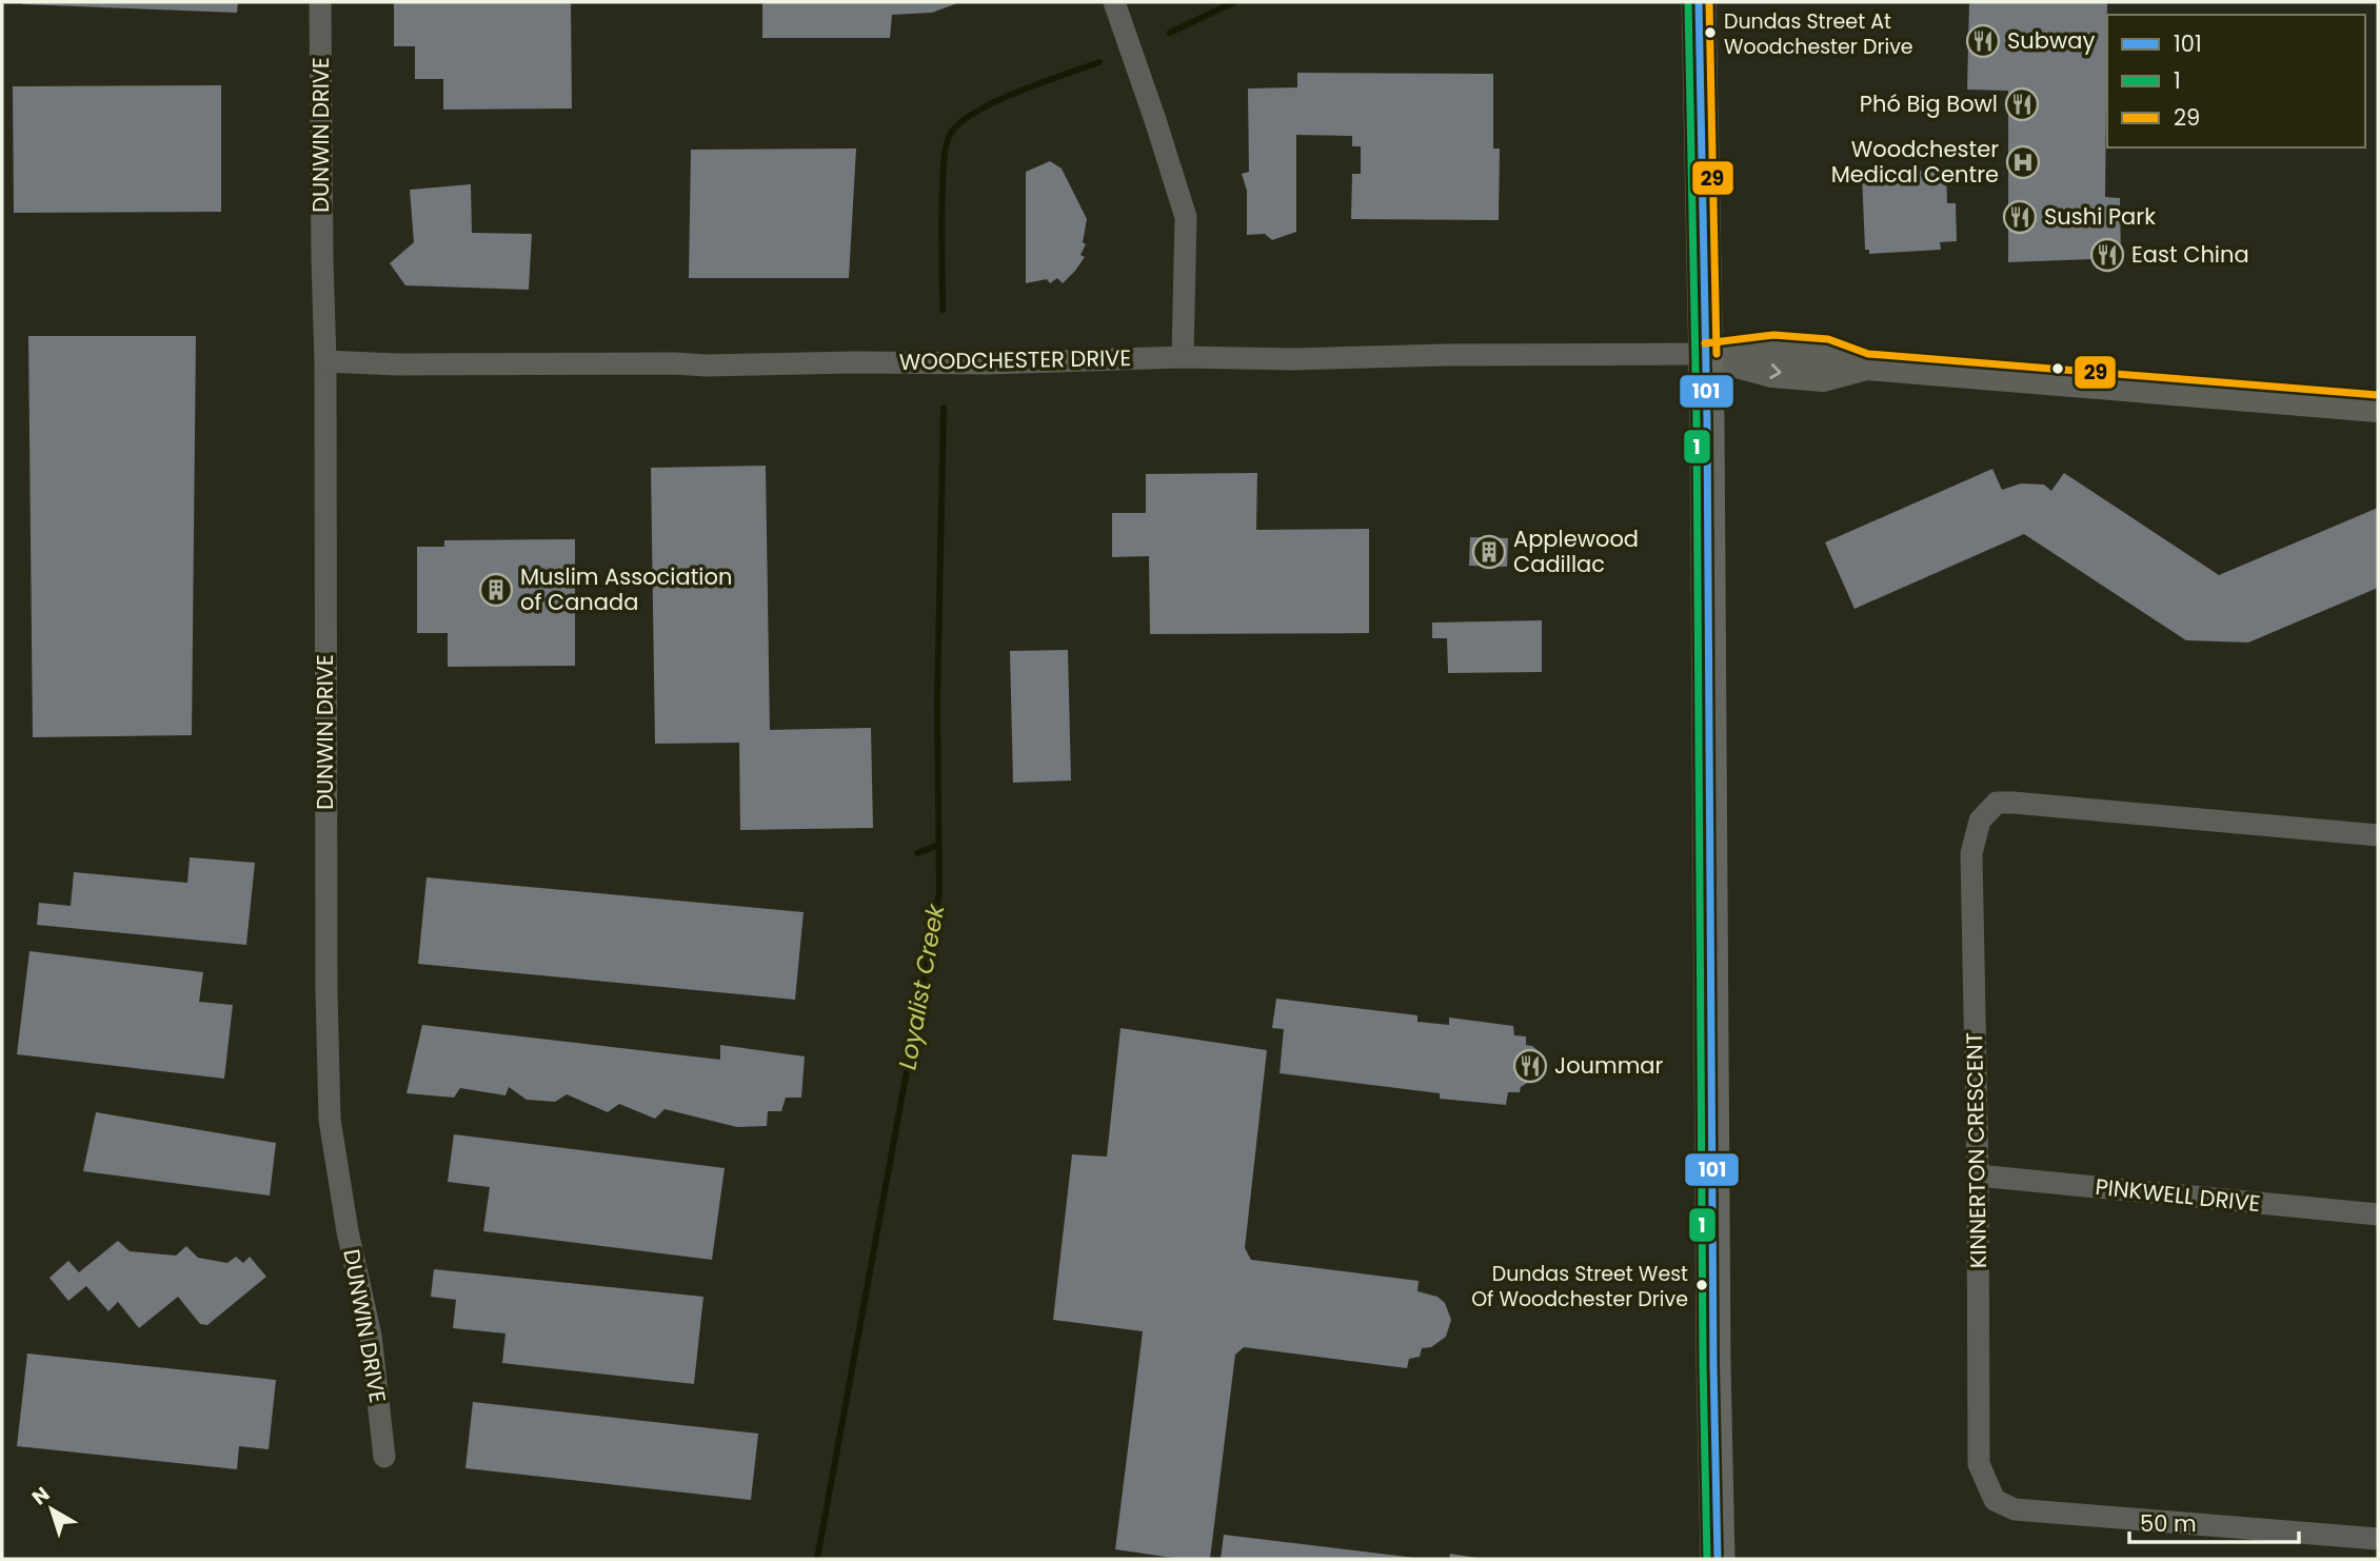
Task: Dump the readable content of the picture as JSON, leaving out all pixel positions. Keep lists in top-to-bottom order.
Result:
{
  "streets": {
    "street": [
      "DUNWIN DRIVE",
      "WOODCHESTER DRIVE",
      "KINNERTON CRESCENT",
      "PINKWELL DRIVE"
    ]
  },
  "crossings": [
    ["DUNWIN DRIVE", "WOODCHESTER DRIVE"],
    ["KINNERTON CRESCENT", "PINKWELL DRIVE"]
  ],
  "water": ["Loyalist Creek"],
  "places": {
    "other": ["Dundas Street At Woodchester Drive", "Dundas Street West Of Woodchester Drive"],
    "restaurant": [
      "Subway",
      "Phó Big Bowl",
      "Sushi Park",
      "East China",
      "Joummar"
    ],
    "hospital": ["Woodchester Medical Centre"],
    "building": ["Applewood Cadillac", "Muslim Association of Canada"]
  },
  "lines": ["transit line 101", "transit line 1", "transit line 29"],
  "legend": ["101", "1", "29"],
  "scale_bar": "50 m",
  "north": "top left"
}
